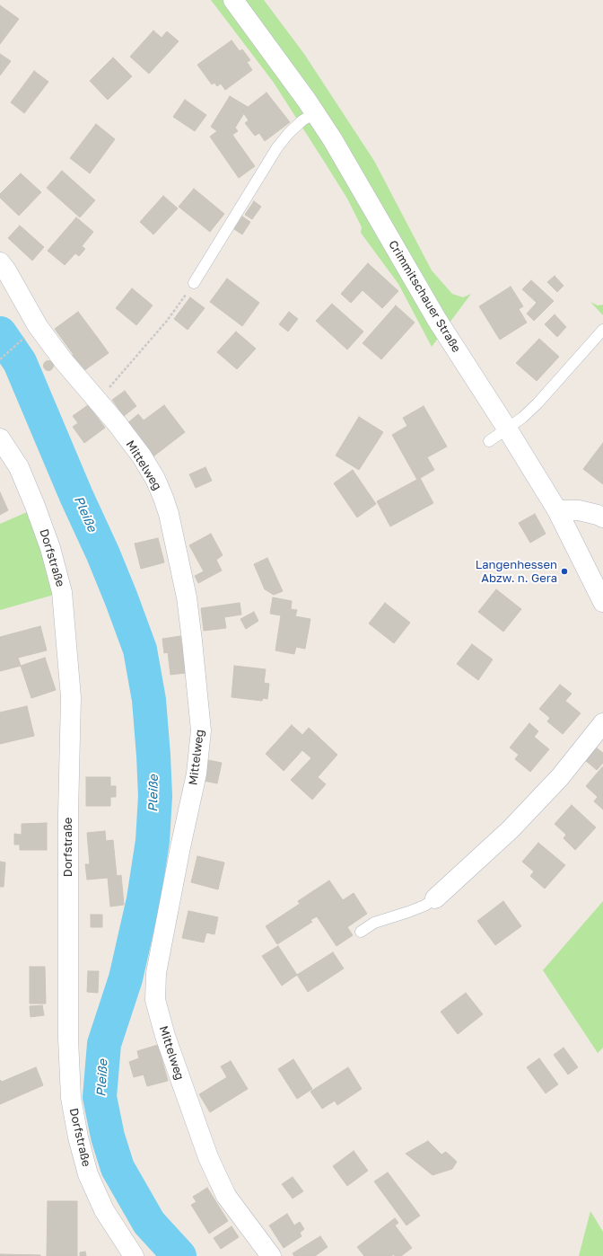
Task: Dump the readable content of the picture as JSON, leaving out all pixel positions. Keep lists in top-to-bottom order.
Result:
{
  "streets": {
    "street": ["Crimmitschauer Straße", "Mittelweg", "Dorfstraße"]
  },
  "water": ["Pleiße"],
  "places": ["Langenhessen Abzw. n. Gera"]
}
